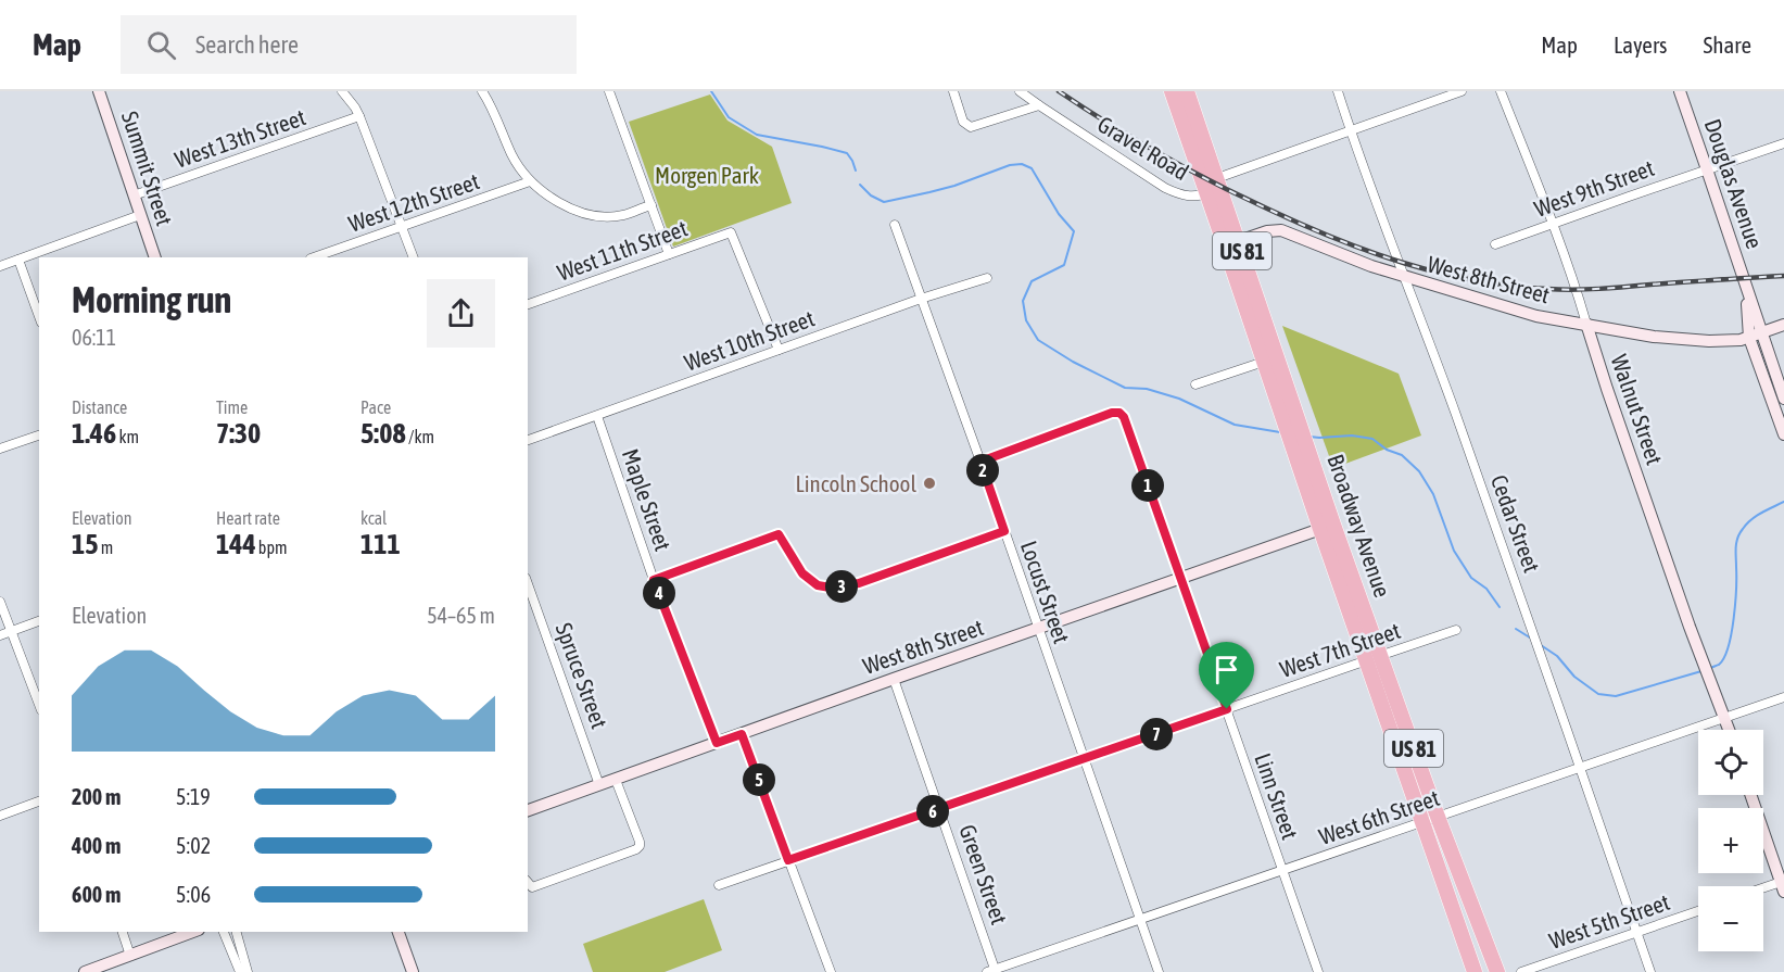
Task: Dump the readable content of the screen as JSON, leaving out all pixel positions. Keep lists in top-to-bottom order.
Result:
{
  "streets": {
    "highway": ["US 81", "Broadway Avenue"],
    "street": [
      "West 13th Street",
      "Gravel Road",
      "Summit Street",
      "Douglas Avenue",
      "West 9th Street",
      "West 12th Street",
      "West 11th Street",
      "West 8th Street",
      "West 10th Street",
      "Walnut Street",
      "Maple Street",
      "Cedar Street",
      "Locust Street",
      "West 7th Street",
      "Spruce Street",
      "Linn Street",
      "West 6th Street",
      "Green Street",
      "West 5th Street"
    ]
  },
  "crossings": [
    ["West 13th Street", "Summit Street"],
    ["Gravel Road", "Broadway Avenue"],
    ["Douglas Avenue", "West 9th Street"],
    ["Douglas Avenue", "West 8th Street"],
    ["West 9th Street", "Walnut Street"],
    ["West 11th Street", "West 10th Street"],
    ["West 8th Street", "Walnut Street"],
    ["West 8th Street", "Maple Street"],
    ["West 8th Street", "Cedar Street"],
    ["West 8th Street", "Broadway Avenue"],
    ["West 8th Street", "Locust Street"],
    ["West 8th Street", "Spruce Street"],
    ["West 8th Street", "Linn Street"],
    ["West 8th Street", "Green Street"],
    ["West 10th Street", "Maple Street"],
    ["West 10th Street", "Locust Street"],
    ["Walnut Street", "West 6th Street"],
    ["Cedar Street", "West 6th Street"],
    ["Cedar Street", "West 5th Street"],
    ["Broadway Avenue", "West 7th Street"],
    ["Broadway Avenue", "West 6th Street"],
    ["Locust Street", "West 7th Street"],
    ["Locust Street", "Linn Street"],
    ["Locust Street", "West 6th Street"],
    ["West 7th Street", "Linn Street"],
    ["West 7th Street", "Green Street"],
    ["Linn Street", "West 6th Street"],
    ["West 6th Street", "Green Street"]
  ],
  "parks": ["Morgen Park"],
  "places": ["Lincoln School"],
  "page": {
    "header": "Map",
    "search": "Search here",
    "nav": ["Map", "Layers", "Share"],
    "heading": ["Morning run", "06:11"],
    "stats": [
      ["Distance", "1.46 km"],
      ["Time", "7:30"],
      ["Pace", "5:08 /km"],
      ["Elevation", "15 m"],
      ["Heart rate", "144 bpm"],
      ["kcal", "111"]
    ],
    "pins": [
      "2",
      "1",
      "3",
      "4",
      "7",
      "5",
      "6"
    ],
    "chart": ["Elevation", "54–65 m"],
    "map_buttons": ["+", "−"],
    "list": [
      {
        "name": "200 m",
        "note": "5:19"
      },
      {
        "name": "400 m",
        "note": "5:02"
      },
      {
        "name": "600 m",
        "note": "5:06"
      }
    ]
  }
}
